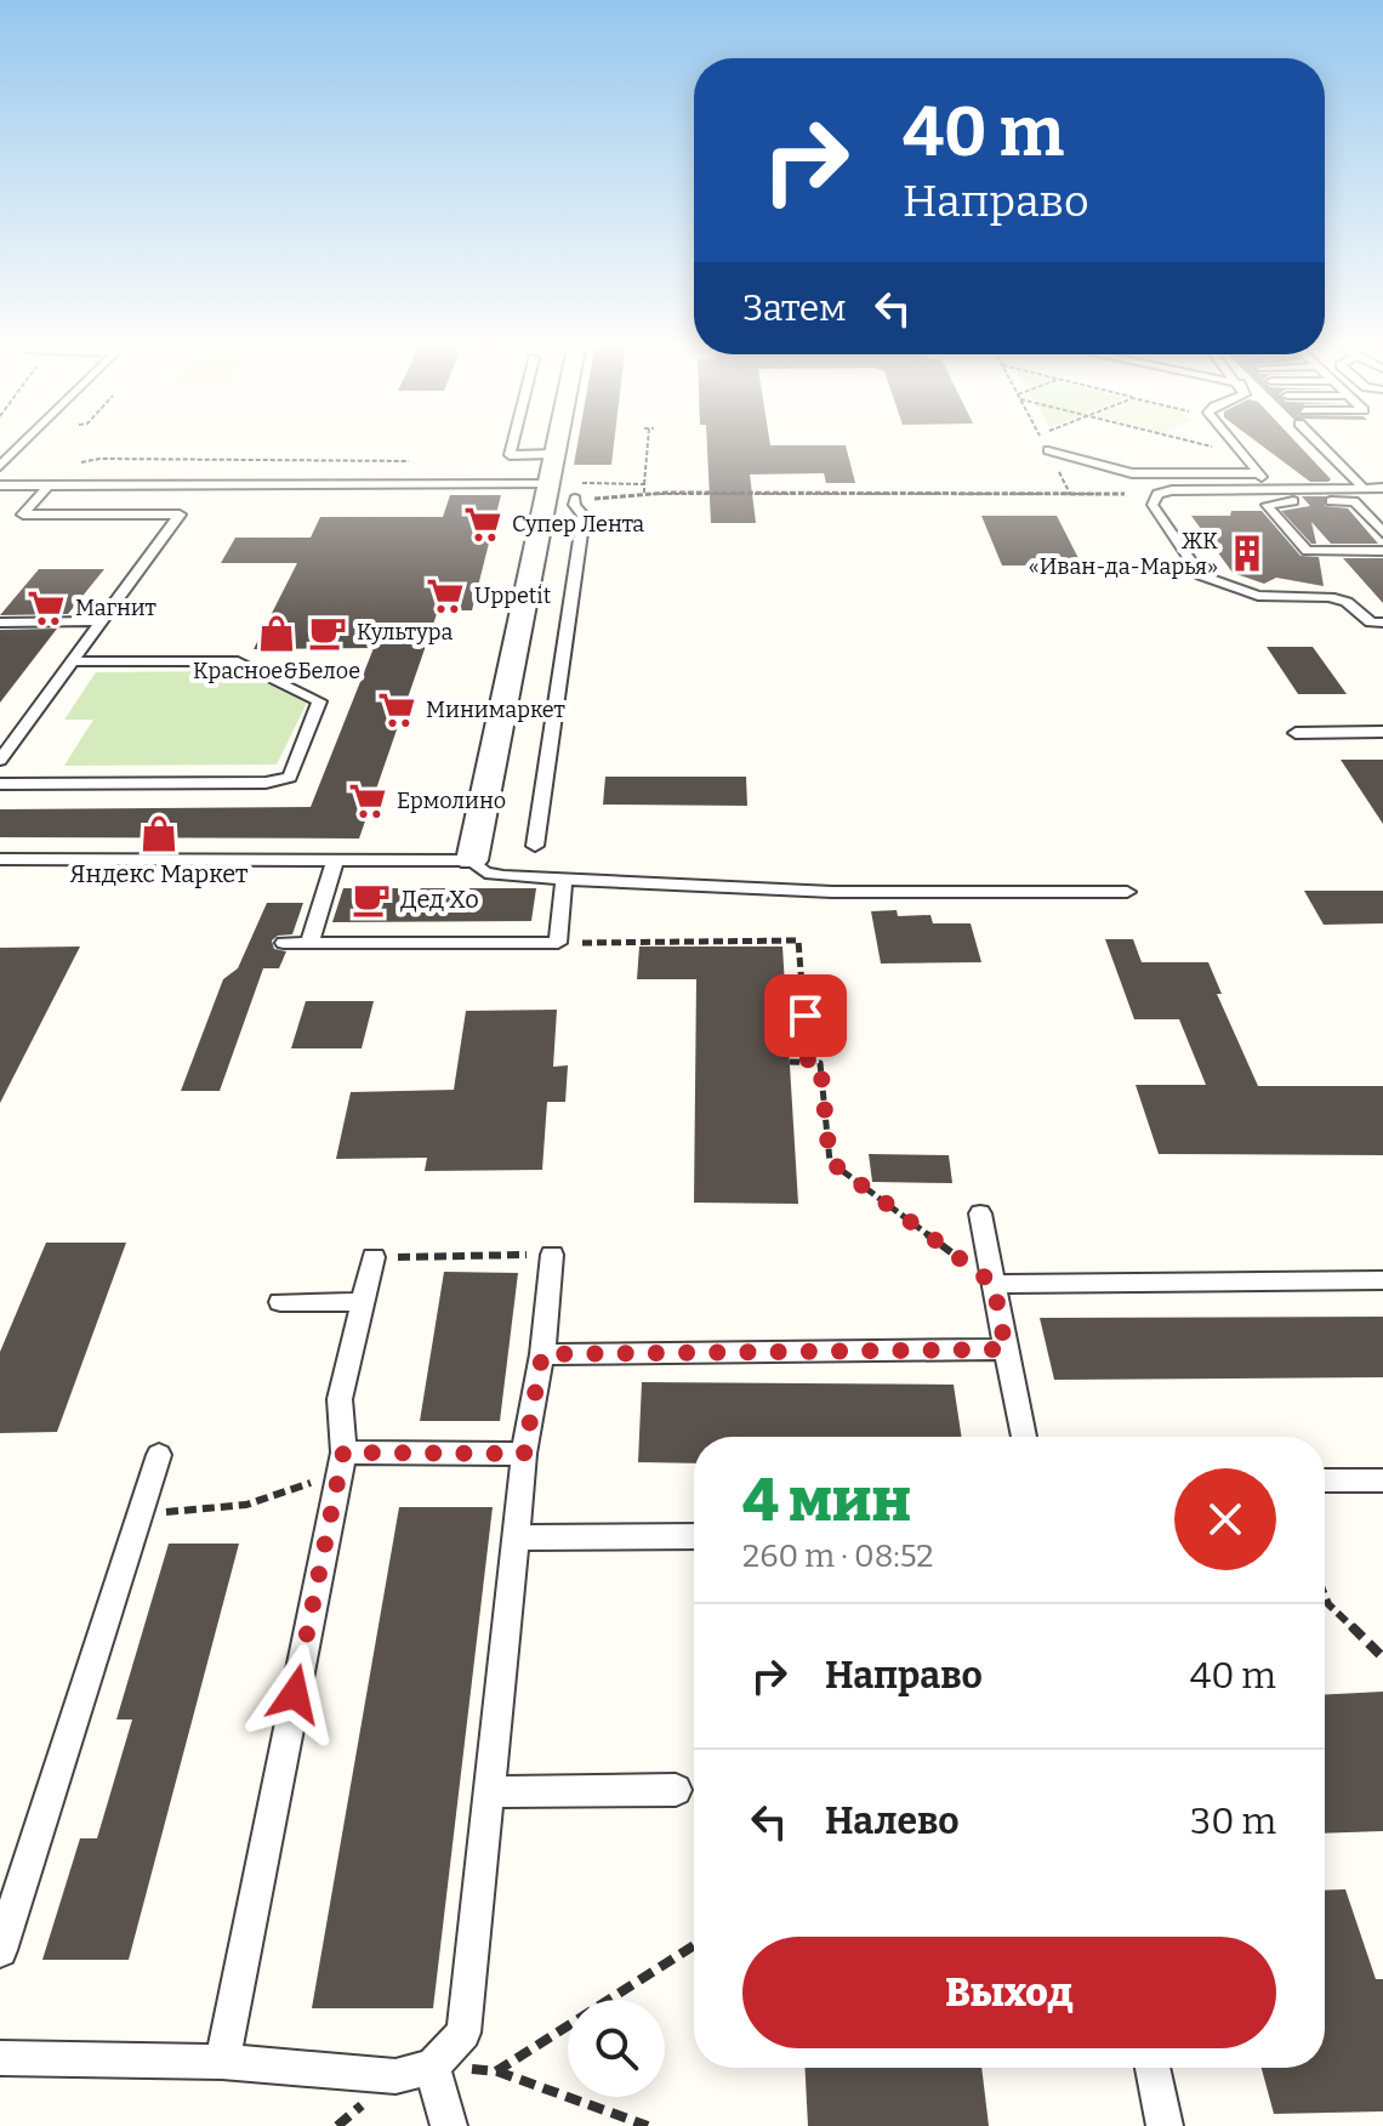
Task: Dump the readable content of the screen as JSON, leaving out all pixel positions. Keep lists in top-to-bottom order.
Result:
{
  "places": {
    "supermarket": [
      "Супер Лента",
      "Uppetit",
      "Магнит",
      "Минимаркет",
      "Ермолино"
    ],
    "building": ["ЖК «Иван-да-Марья»"],
    "cafe": ["Культура", "Дед Хо"],
    "shop": ["Красное&Белое", "Яндекс Маркет"]
  },
  "page": {
    "turn": ["40 m", "Направо"],
    "then": "Затем",
    "heading": ["4 мин", "260 m · 08:52"],
    "list": [
      {
        "name": "Направо",
        "value": "40 m"
      },
      {
        "name": "Налево",
        "value": "30 m"
      }
    ],
    "buttons": "Выход"
  }
}
